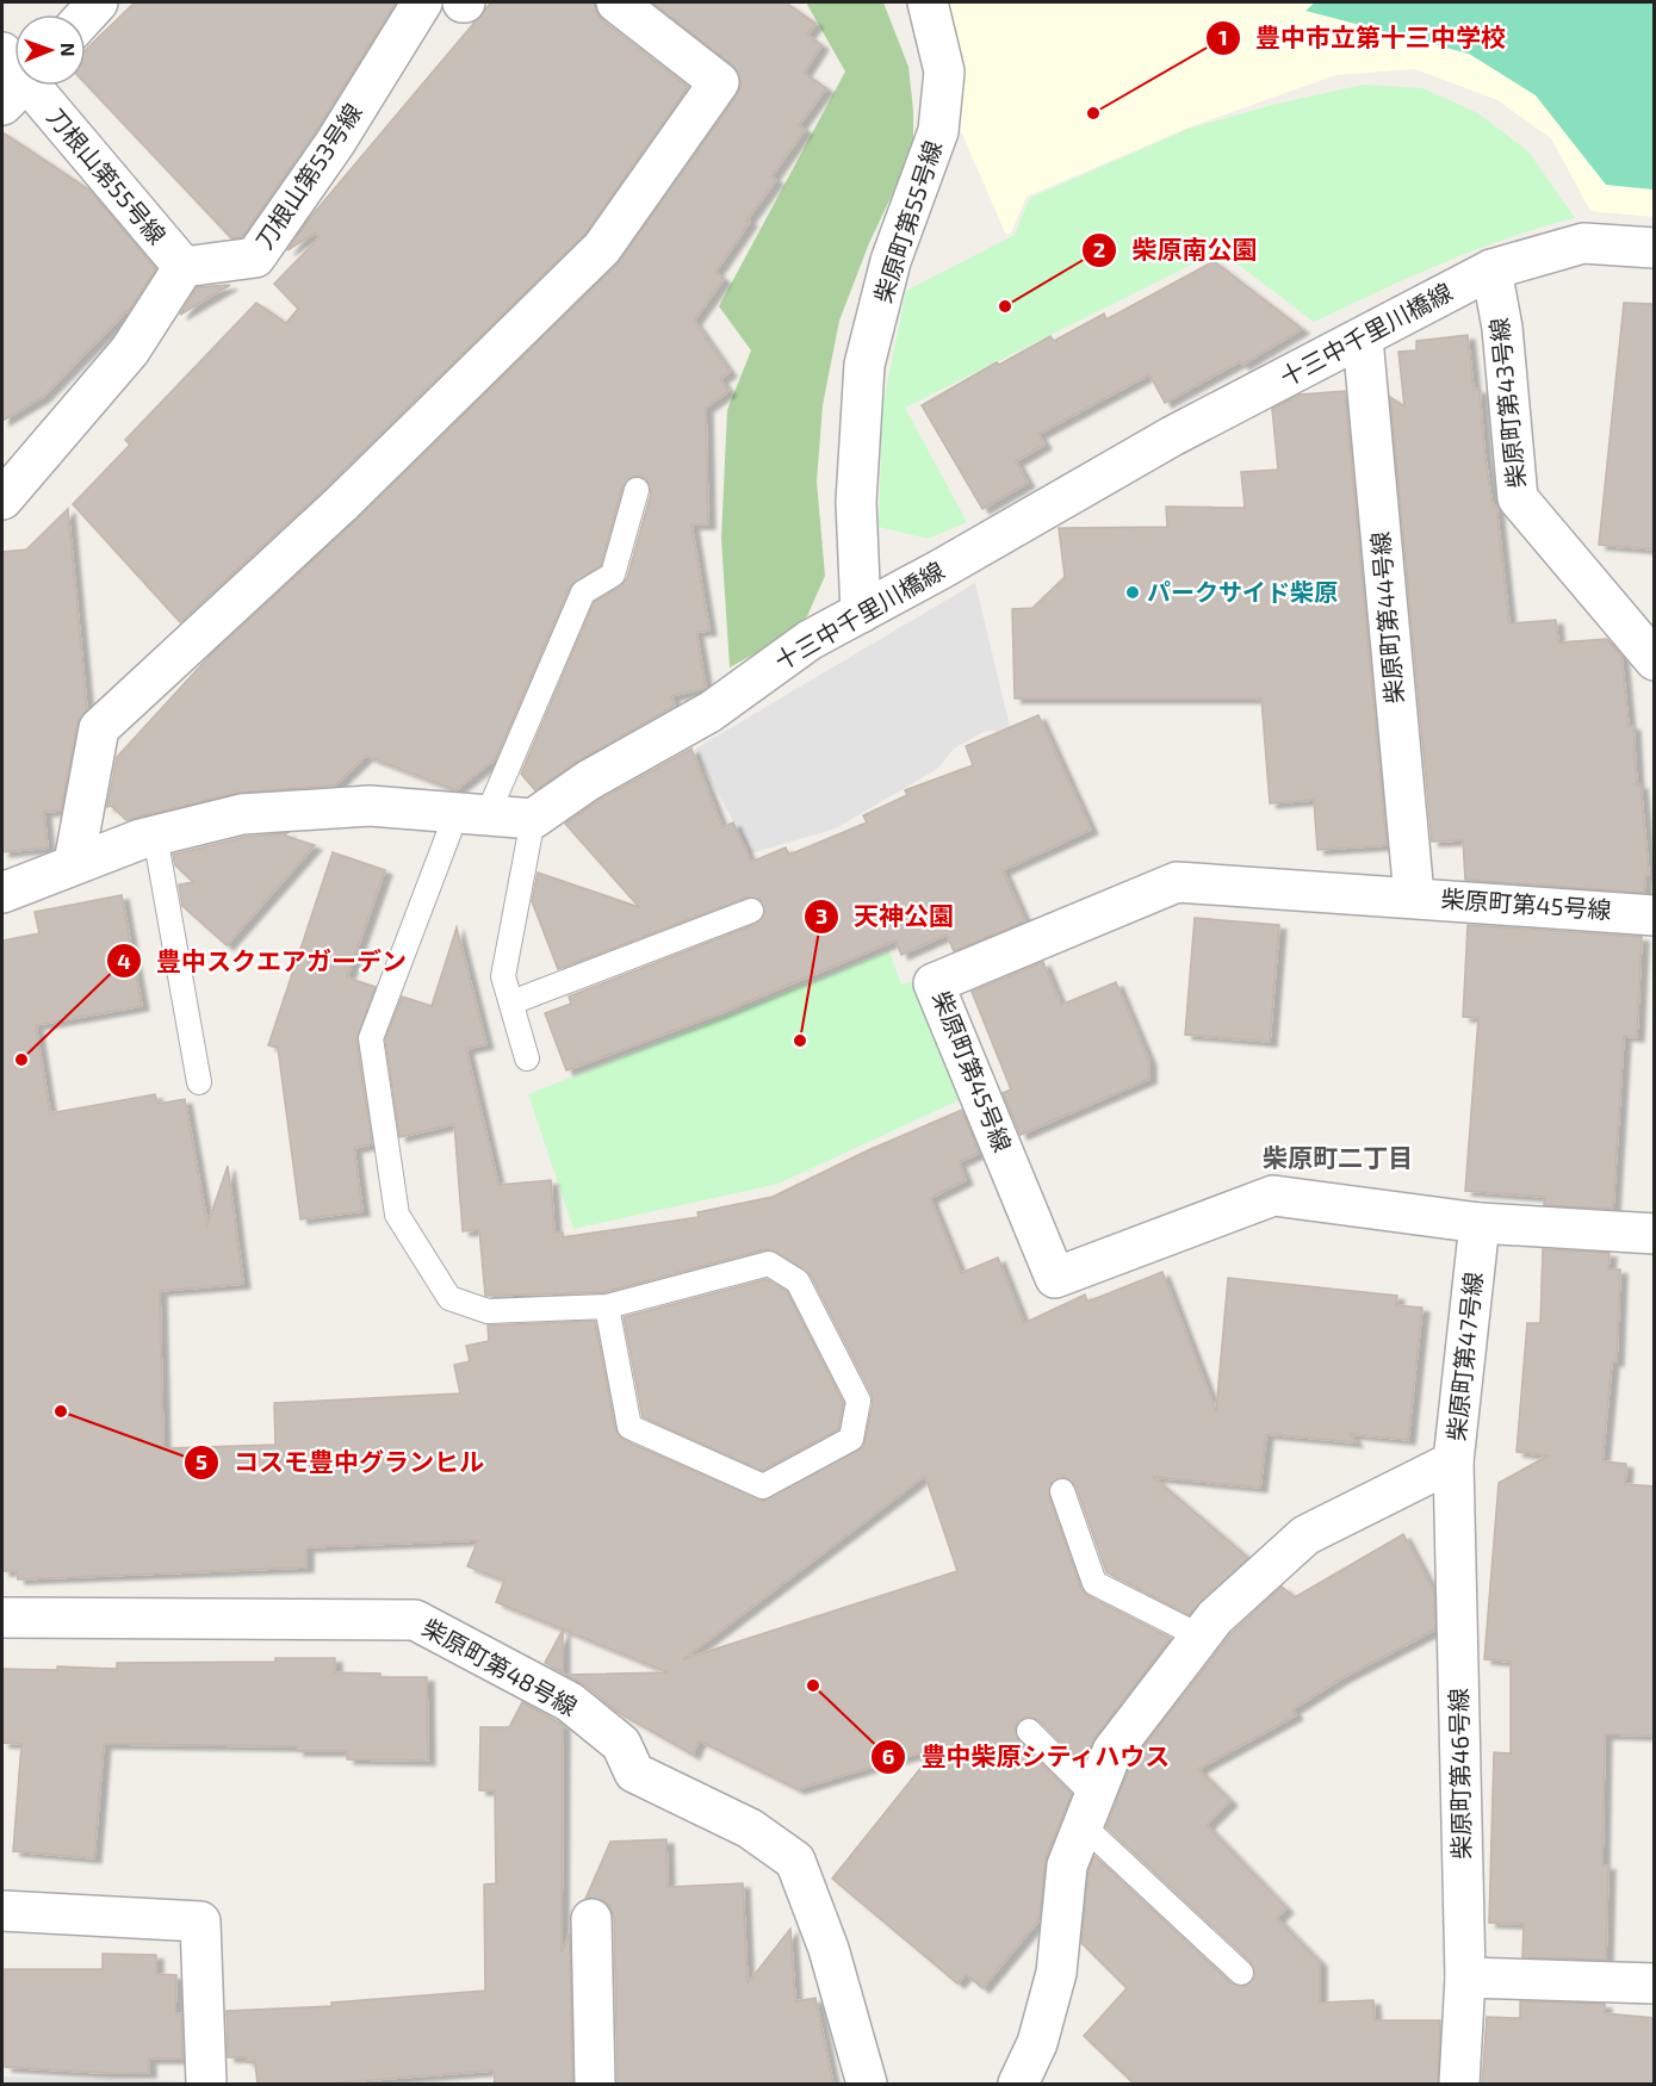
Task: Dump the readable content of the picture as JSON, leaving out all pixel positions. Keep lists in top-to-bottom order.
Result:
{
  "streets": {
    "street": [
      "刀根山第55号線",
      "刀根山第53号線",
      "柴原町第55号線",
      "十三中千里川橋線",
      "柴原町第43号線",
      "柴原町第44号線",
      "柴原町第45号線",
      "柴原町第47号線",
      "柴原町第48号線",
      "柴原町第46号線"
    ]
  },
  "crossings": [
    ["刀根山第55号線", "刀根山第53号線"],
    ["柴原町第55号線", "十三中千里川橋線"],
    ["十三中千里川橋線", "柴原町第43号線"],
    ["十三中千里川橋線", "柴原町第44号線"],
    ["柴原町第44号線", "柴原町第45号線"],
    ["柴原町第45号線", "柴原町第47号線"],
    ["柴原町第47号線", "柴原町第46号線"]
  ],
  "districts": ["柴原町二丁目"],
  "places": [
    "豊中市立第十三中学校",
    "柴原南公園",
    "パークサイド柴原",
    "天神公園",
    "豊中スクエアガーデン",
    "コスモ豊中グランヒル",
    "豊中柴原シティハウス"
  ],
  "north": "right"
}
